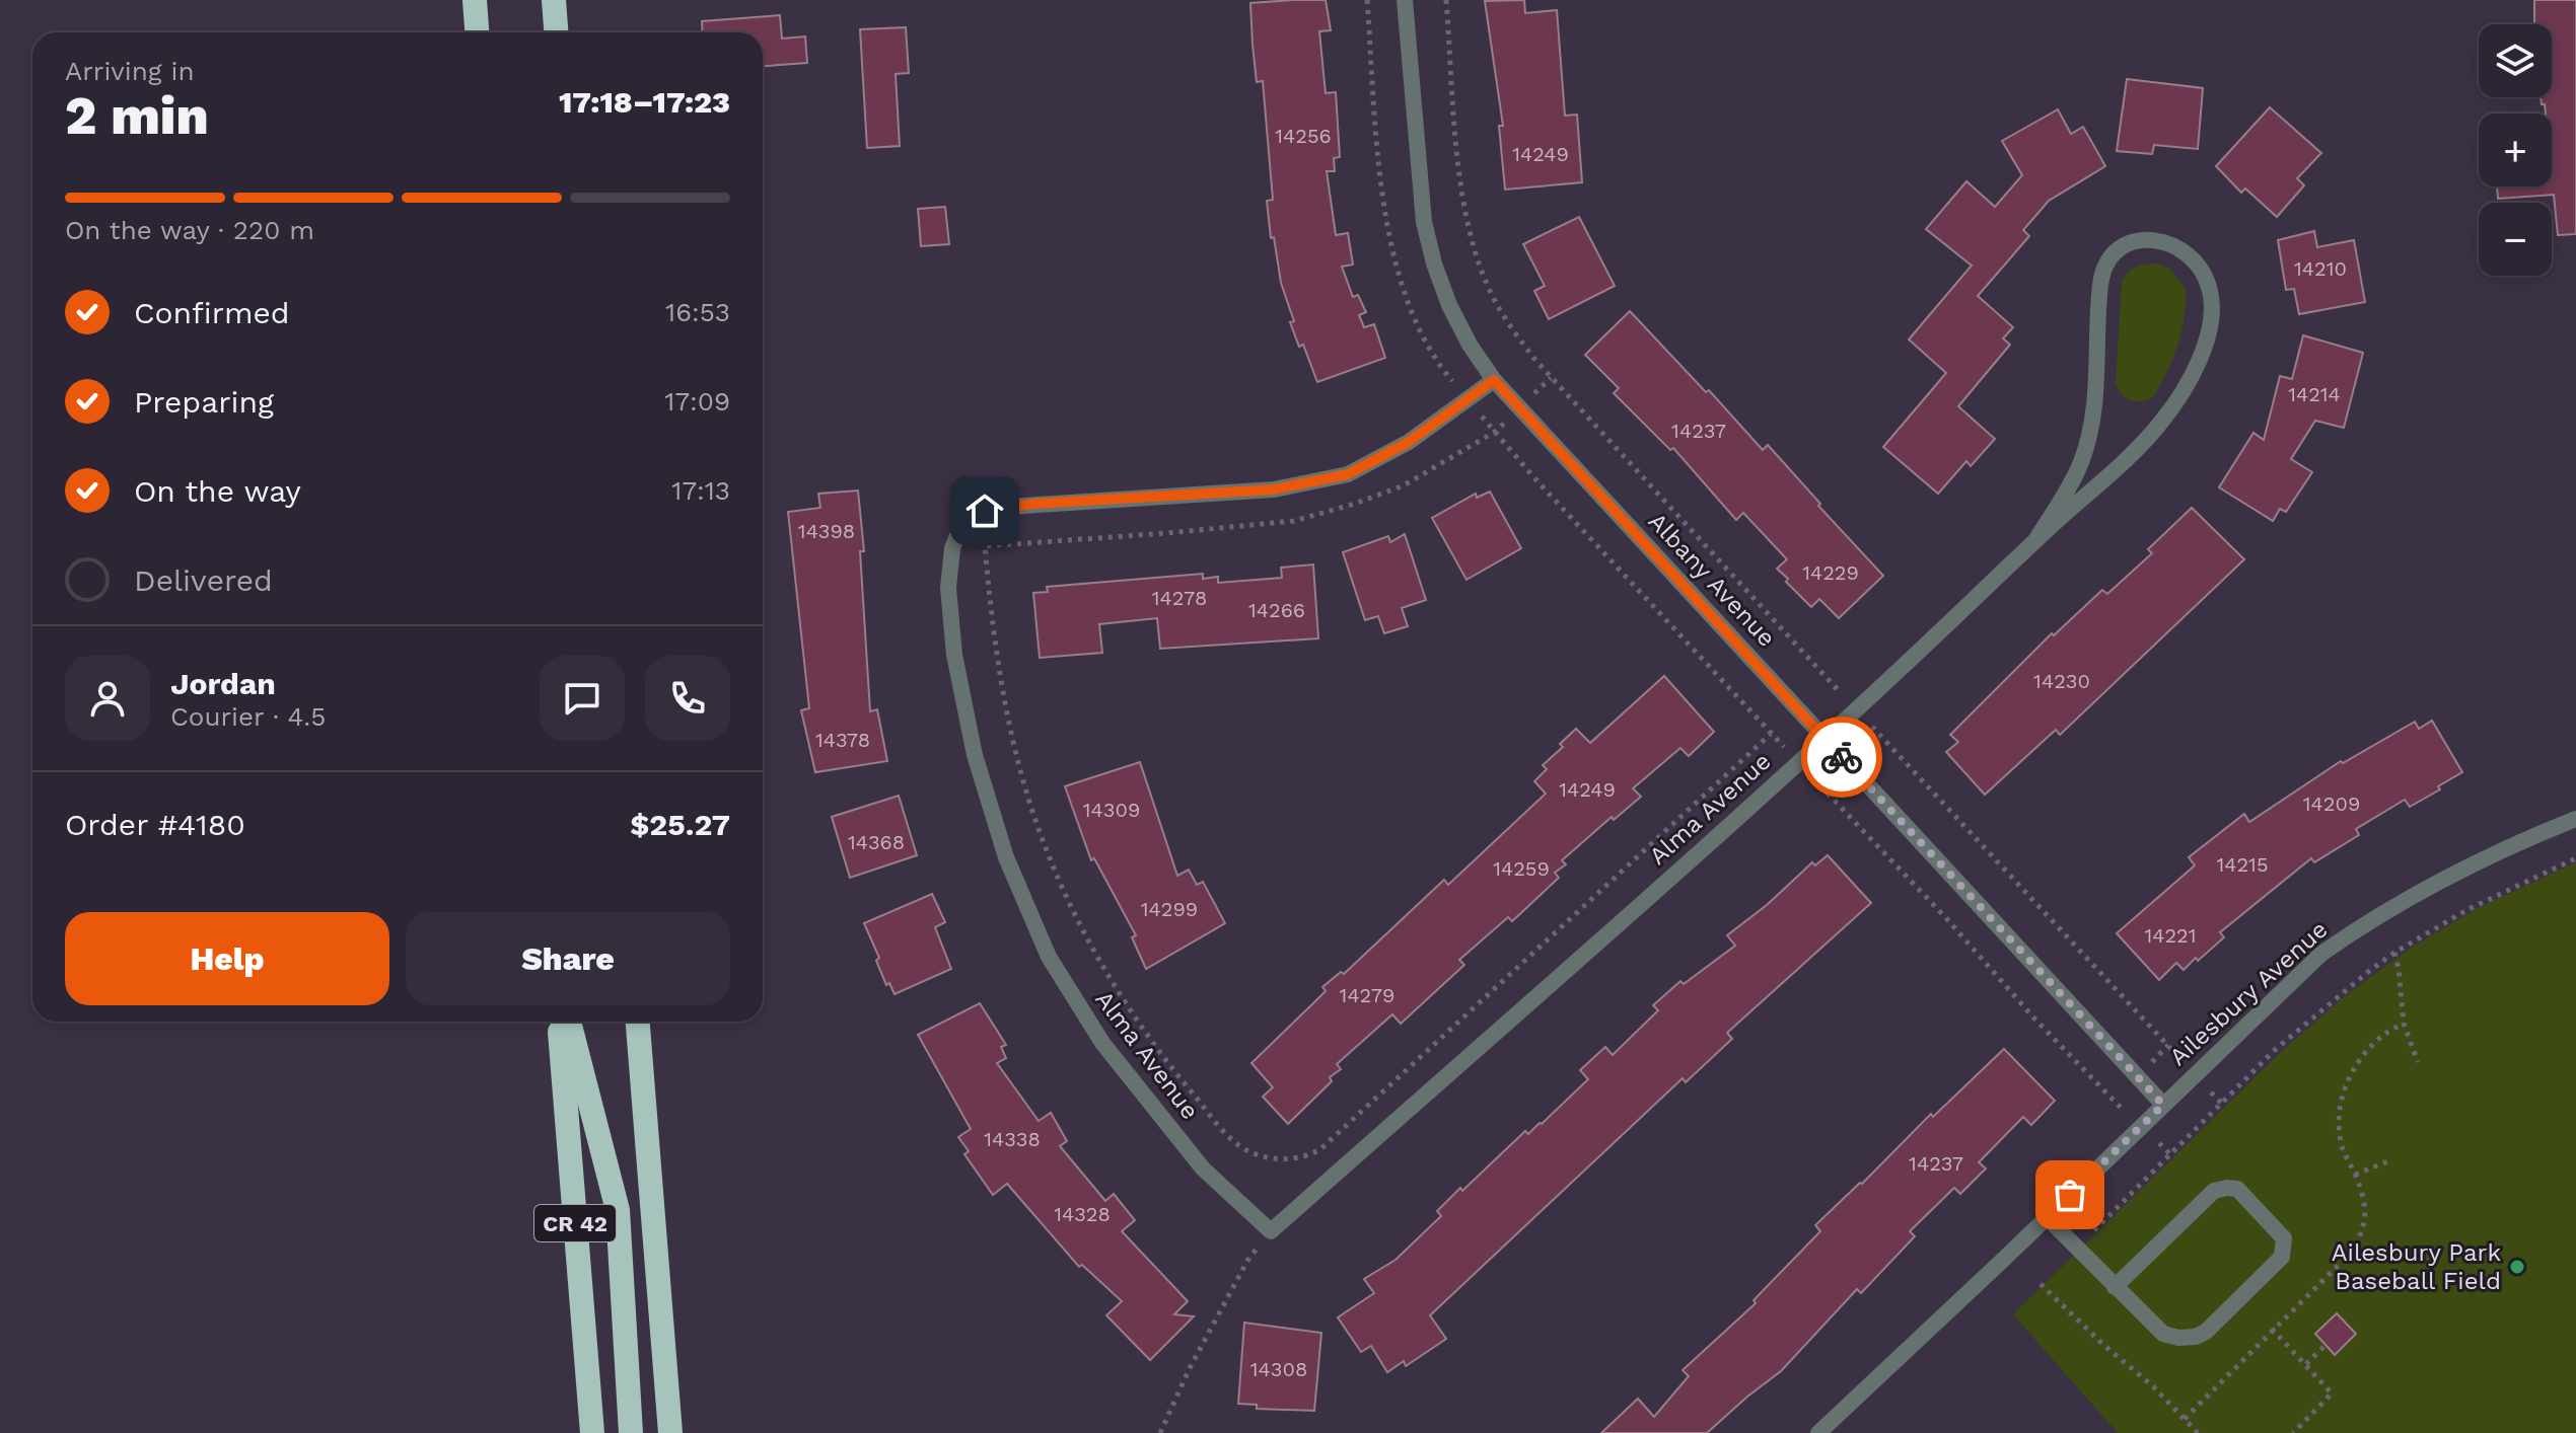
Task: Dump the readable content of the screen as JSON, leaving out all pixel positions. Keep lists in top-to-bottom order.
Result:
{
  "streets": {
    "highway": ["CR 42"],
    "street": ["Albany Avenue", "Alma Avenue", "Ailesbury Avenue"]
  },
  "crossings": [
    ["Albany Avenue", "Alma Avenue"],
    ["Albany Avenue", "Ailesbury Avenue"]
  ],
  "places": ["Ailesbury Park Baseball Field"],
  "house_numbers": [
    "14256",
    "14249",
    "14210",
    "14214",
    "14237",
    "14398",
    "14229",
    "14278",
    "14266",
    "14230",
    "14378",
    "14249",
    "14209",
    "14309",
    "14368",
    "14215",
    "14259",
    "14299",
    "14221",
    "14279",
    "14338",
    "14237",
    "14328",
    "14308"
  ],
  "page": {
    "map_buttons": ["+", "−"],
    "heading": ["2 min", "Arriving in", "17:18–17:23"],
    "panel": [
      "Jordan",
      "Courier · 4.5",
      "Order #4180",
      "$25.27"
    ],
    "bar": "On the way · 220 m",
    "list": [
      ["Confirmed", "16:53"],
      ["Preparing", "17:09"],
      ["On the way", "17:13"],
      "Delivered"
    ],
    "buttons": ["Help", "Share"]
  }
}
